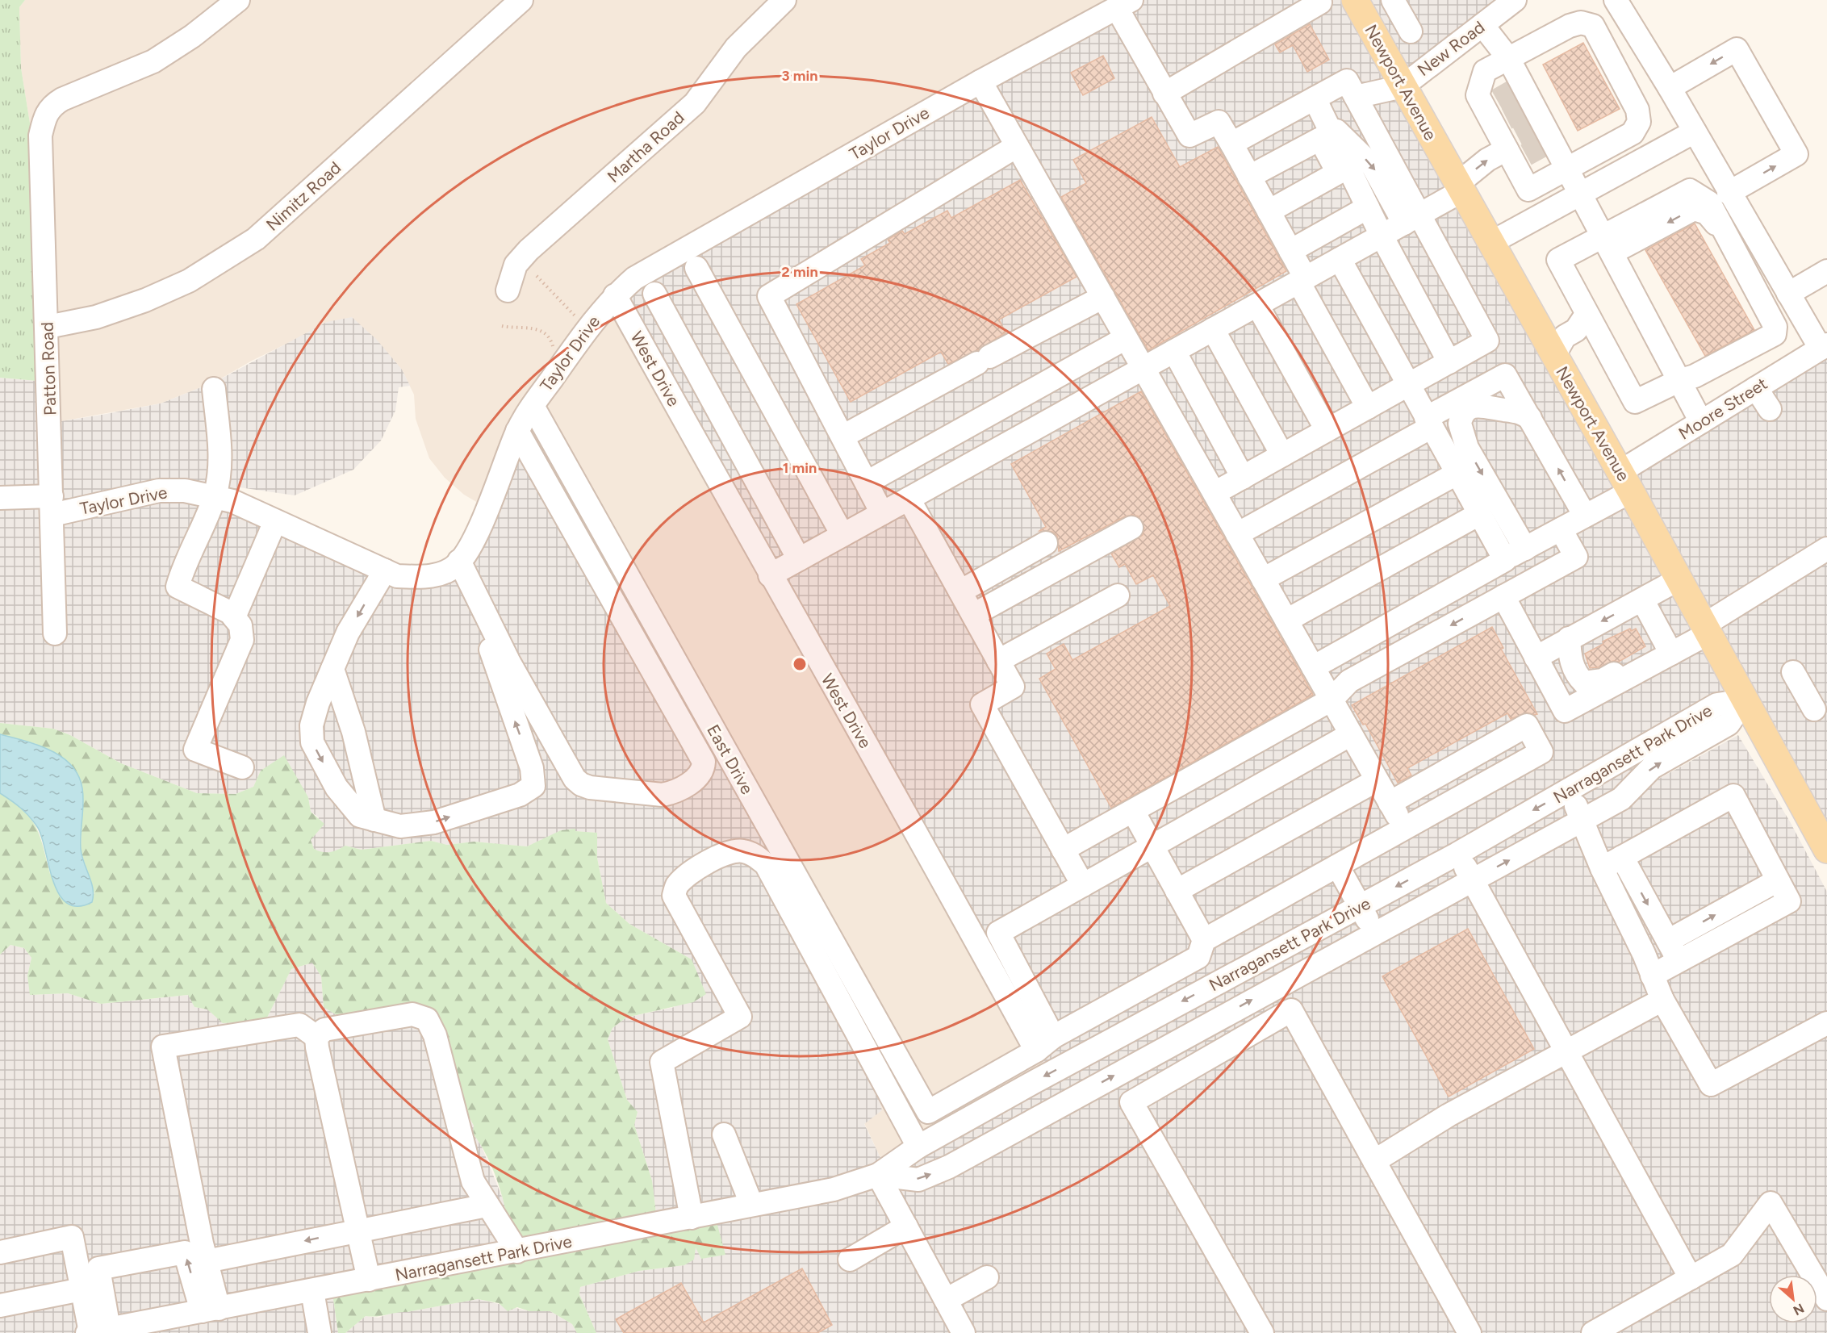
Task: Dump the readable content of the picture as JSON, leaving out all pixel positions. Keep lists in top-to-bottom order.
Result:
{
  "streets": {
    "main road": ["Newport Avenue"],
    "street": [
      "New Road",
      "Taylor Drive",
      "Martha Road",
      "Nimitz Road",
      "Patton Road",
      "West Drive",
      "Moore Street",
      "Narragansett Park Drive",
      "East Drive"
    ]
  },
  "crossings": [
    ["New Road", "Newport Avenue"],
    ["Newport Avenue", "Moore Street"],
    ["Newport Avenue", "Narragansett Park Drive"],
    ["Taylor Drive", "Patton Road"],
    ["Taylor Drive", "West Drive"],
    ["Taylor Drive", "East Drive"],
    ["Nimitz Road", "Patton Road"],
    ["West Drive", "East Drive"]
  ],
  "north": "bottom right",
  "rings": ["3 min", "2 min", "1 min"]
}
